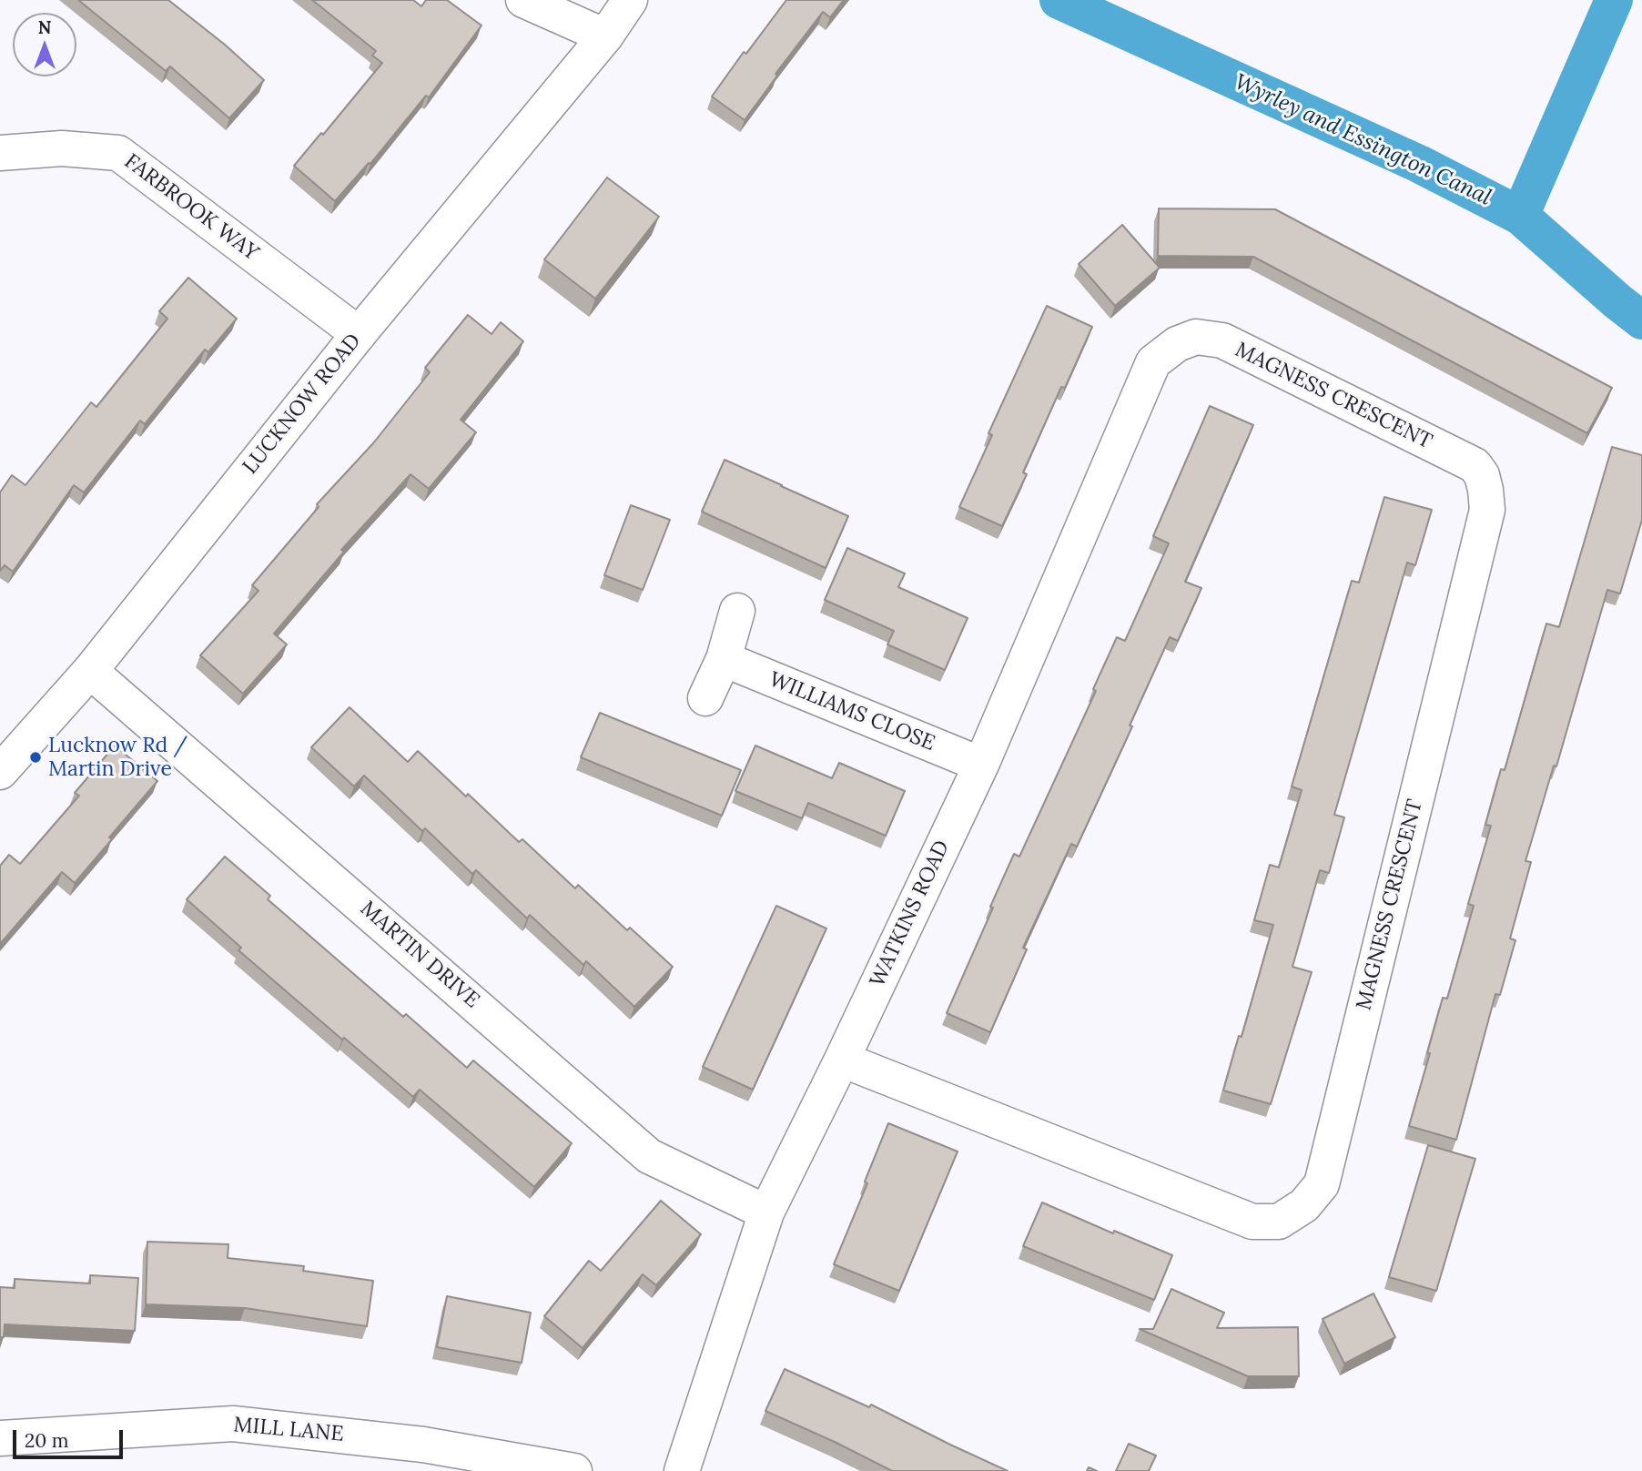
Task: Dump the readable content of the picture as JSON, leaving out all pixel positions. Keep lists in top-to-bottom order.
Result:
{
  "streets": {
    "street": [
      "FARBROOK WAY",
      "MAGNESS CRESCENT",
      "LUCKNOW ROAD",
      "WILLIAMS CLOSE",
      "WATKINS ROAD",
      "MARTIN DRIVE",
      "MILL LANE"
    ]
  },
  "crossings": [
    ["FARBROOK WAY", "LUCKNOW ROAD"],
    ["MAGNESS CRESCENT", "WATKINS ROAD"],
    ["LUCKNOW ROAD", "MARTIN DRIVE"],
    ["WILLIAMS CLOSE", "WATKINS ROAD"],
    ["WATKINS ROAD", "MARTIN DRIVE"]
  ],
  "water": ["Wyrley and Essington Canal"],
  "places": ["Lucknow Rd / Martin Drive"],
  "scale_bar": "20 m",
  "north": "top"
}
